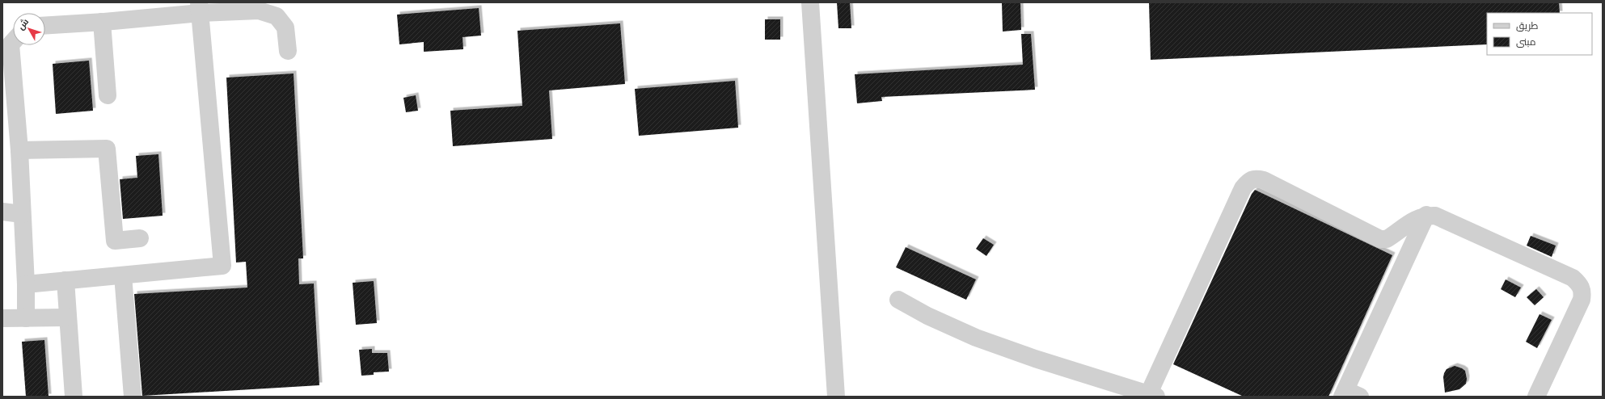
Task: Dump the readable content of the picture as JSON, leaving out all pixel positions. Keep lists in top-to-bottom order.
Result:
{
  "legend": ["طريق", "مبنى"],
  "north": "top left"
}
